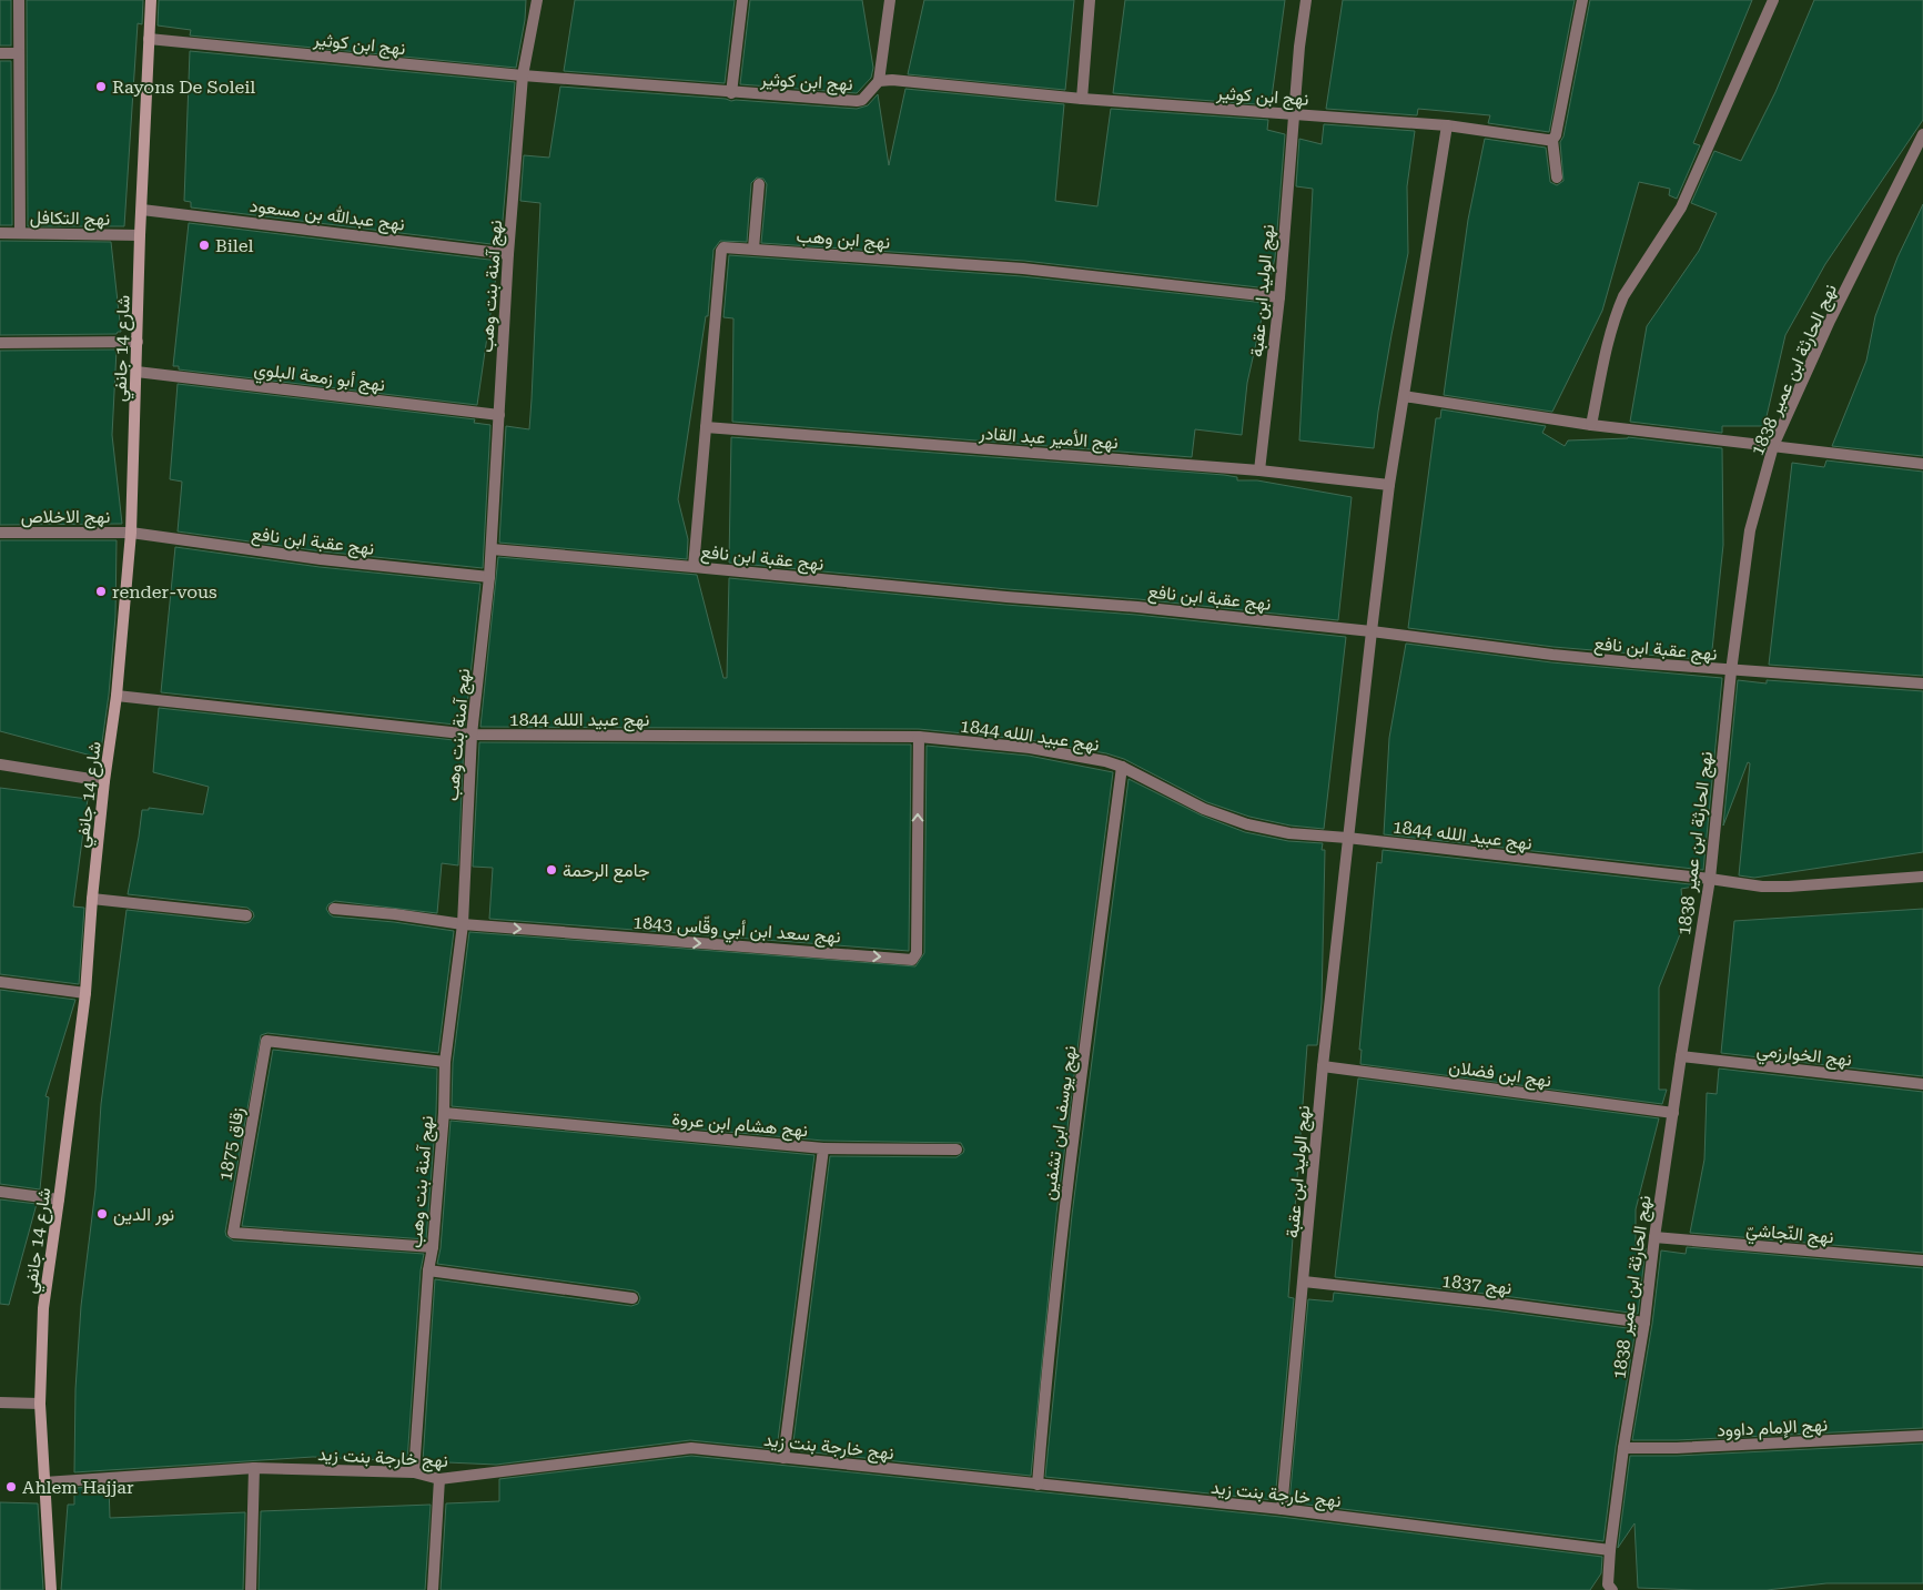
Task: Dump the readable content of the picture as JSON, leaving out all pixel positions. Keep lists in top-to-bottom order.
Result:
{
  "streets": {
    "street": [
      "نهج ابن كوثير",
      "نهج عبدالله بن مسعود",
      "نهج التكافل",
      "نهج ابن وهب",
      "نهج آمنة بنت وهب",
      "نهج الوليد ابن عقبة",
      "شارع 14 جانفي",
      "نهج الحارثة ابن عمير 1838",
      "نهج أبو زمعة البلوي",
      "نهج الأمير عبد القادر",
      "نهج الاخلاص",
      "نهج عقبة ابن نافع",
      "نهج عبيد اللله 1844",
      "نهج سعد ابن أبي وقّاس 1843",
      "نهج الخوارزمي",
      "نهج ابن فضلان",
      "نهج يوسف ابن تشفين",
      "نهج هشام ابن عروة",
      "زقاق 1875",
      "نهج النّجاشيّ",
      "نهج 1837",
      "نهج الإمام داوود",
      "نهج خارجة بنت زيد"
    ]
  },
  "crossings": [
    ["نهج ابن كوثير", "نهج آمنة بنت وهب"],
    ["نهج ابن كوثير", "نهج الوليد ابن عقبة"],
    ["نهج ابن كوثير", "شارع 14 جانفي"],
    ["نهج عبدالله بن مسعود", "نهج آمنة بنت وهب"],
    ["نهج عبدالله بن مسعود", "شارع 14 جانفي"],
    ["نهج التكافل", "شارع 14 جانفي"],
    ["نهج ابن وهب", "نهج الوليد ابن عقبة"],
    ["نهج ابن وهب", "نهج الأمير عبد القادر"],
    ["نهج ابن وهب", "نهج عقبة ابن نافع"],
    ["نهج آمنة بنت وهب", "نهج أبو زمعة البلوي"],
    ["نهج آمنة بنت وهب", "نهج عقبة ابن نافع"],
    ["نهج آمنة بنت وهب", "نهج عبيد اللله 1844"],
    ["نهج آمنة بنت وهب", "نهج سعد ابن أبي وقّاس 1843"],
    ["نهج آمنة بنت وهب", "نهج هشام ابن عروة"],
    ["نهج آمنة بنت وهب", "زقاق 1875"],
    ["نهج آمنة بنت وهب", "نهج خارجة بنت زيد"],
    ["نهج الوليد ابن عقبة", "نهج الأمير عبد القادر"],
    ["نهج الوليد ابن عقبة", "نهج عقبة ابن نافع"],
    ["نهج الوليد ابن عقبة", "نهج عبيد اللله 1844"],
    ["نهج الوليد ابن عقبة", "نهج ابن فضلان"],
    ["نهج الوليد ابن عقبة", "نهج 1837"],
    ["نهج الوليد ابن عقبة", "نهج خارجة بنت زيد"],
    ["شارع 14 جانفي", "نهج أبو زمعة البلوي"],
    ["شارع 14 جانفي", "نهج الاخلاص"],
    ["شارع 14 جانفي", "نهج عقبة ابن نافع"],
    ["شارع 14 جانفي", "نهج عبيد اللله 1844"],
    ["شارع 14 جانفي", "نهج خارجة بنت زيد"],
    ["نهج الحارثة ابن عمير 1838", "نهج عقبة ابن نافع"],
    ["نهج الحارثة ابن عمير 1838", "نهج عبيد اللله 1844"],
    ["نهج الحارثة ابن عمير 1838", "نهج الخوارزمي"],
    ["نهج الحارثة ابن عمير 1838", "نهج ابن فضلان"],
    ["نهج الحارثة ابن عمير 1838", "نهج النّجاشيّ"],
    ["نهج الحارثة ابن عمير 1838", "نهج 1837"],
    ["نهج الحارثة ابن عمير 1838", "نهج الإمام داوود"],
    ["نهج الحارثة ابن عمير 1838", "نهج خارجة بنت زيد"],
    ["نهج الاخلاص", "نهج عقبة ابن نافع"],
    ["نهج عبيد اللله 1844", "نهج سعد ابن أبي وقّاس 1843"],
    ["نهج عبيد اللله 1844", "نهج يوسف ابن تشفين"],
    ["نهج يوسف ابن تشفين", "نهج خارجة بنت زيد"],
    ["نهج هشام ابن عروة", "نهج خارجة بنت زيد"]
  ],
  "places": [
    "Rayons De Soleil",
    "Bilel",
    "render-vous",
    "جامع الرحمة",
    "نور الدين",
    "Ahlem Hajjar"
  ]
}
